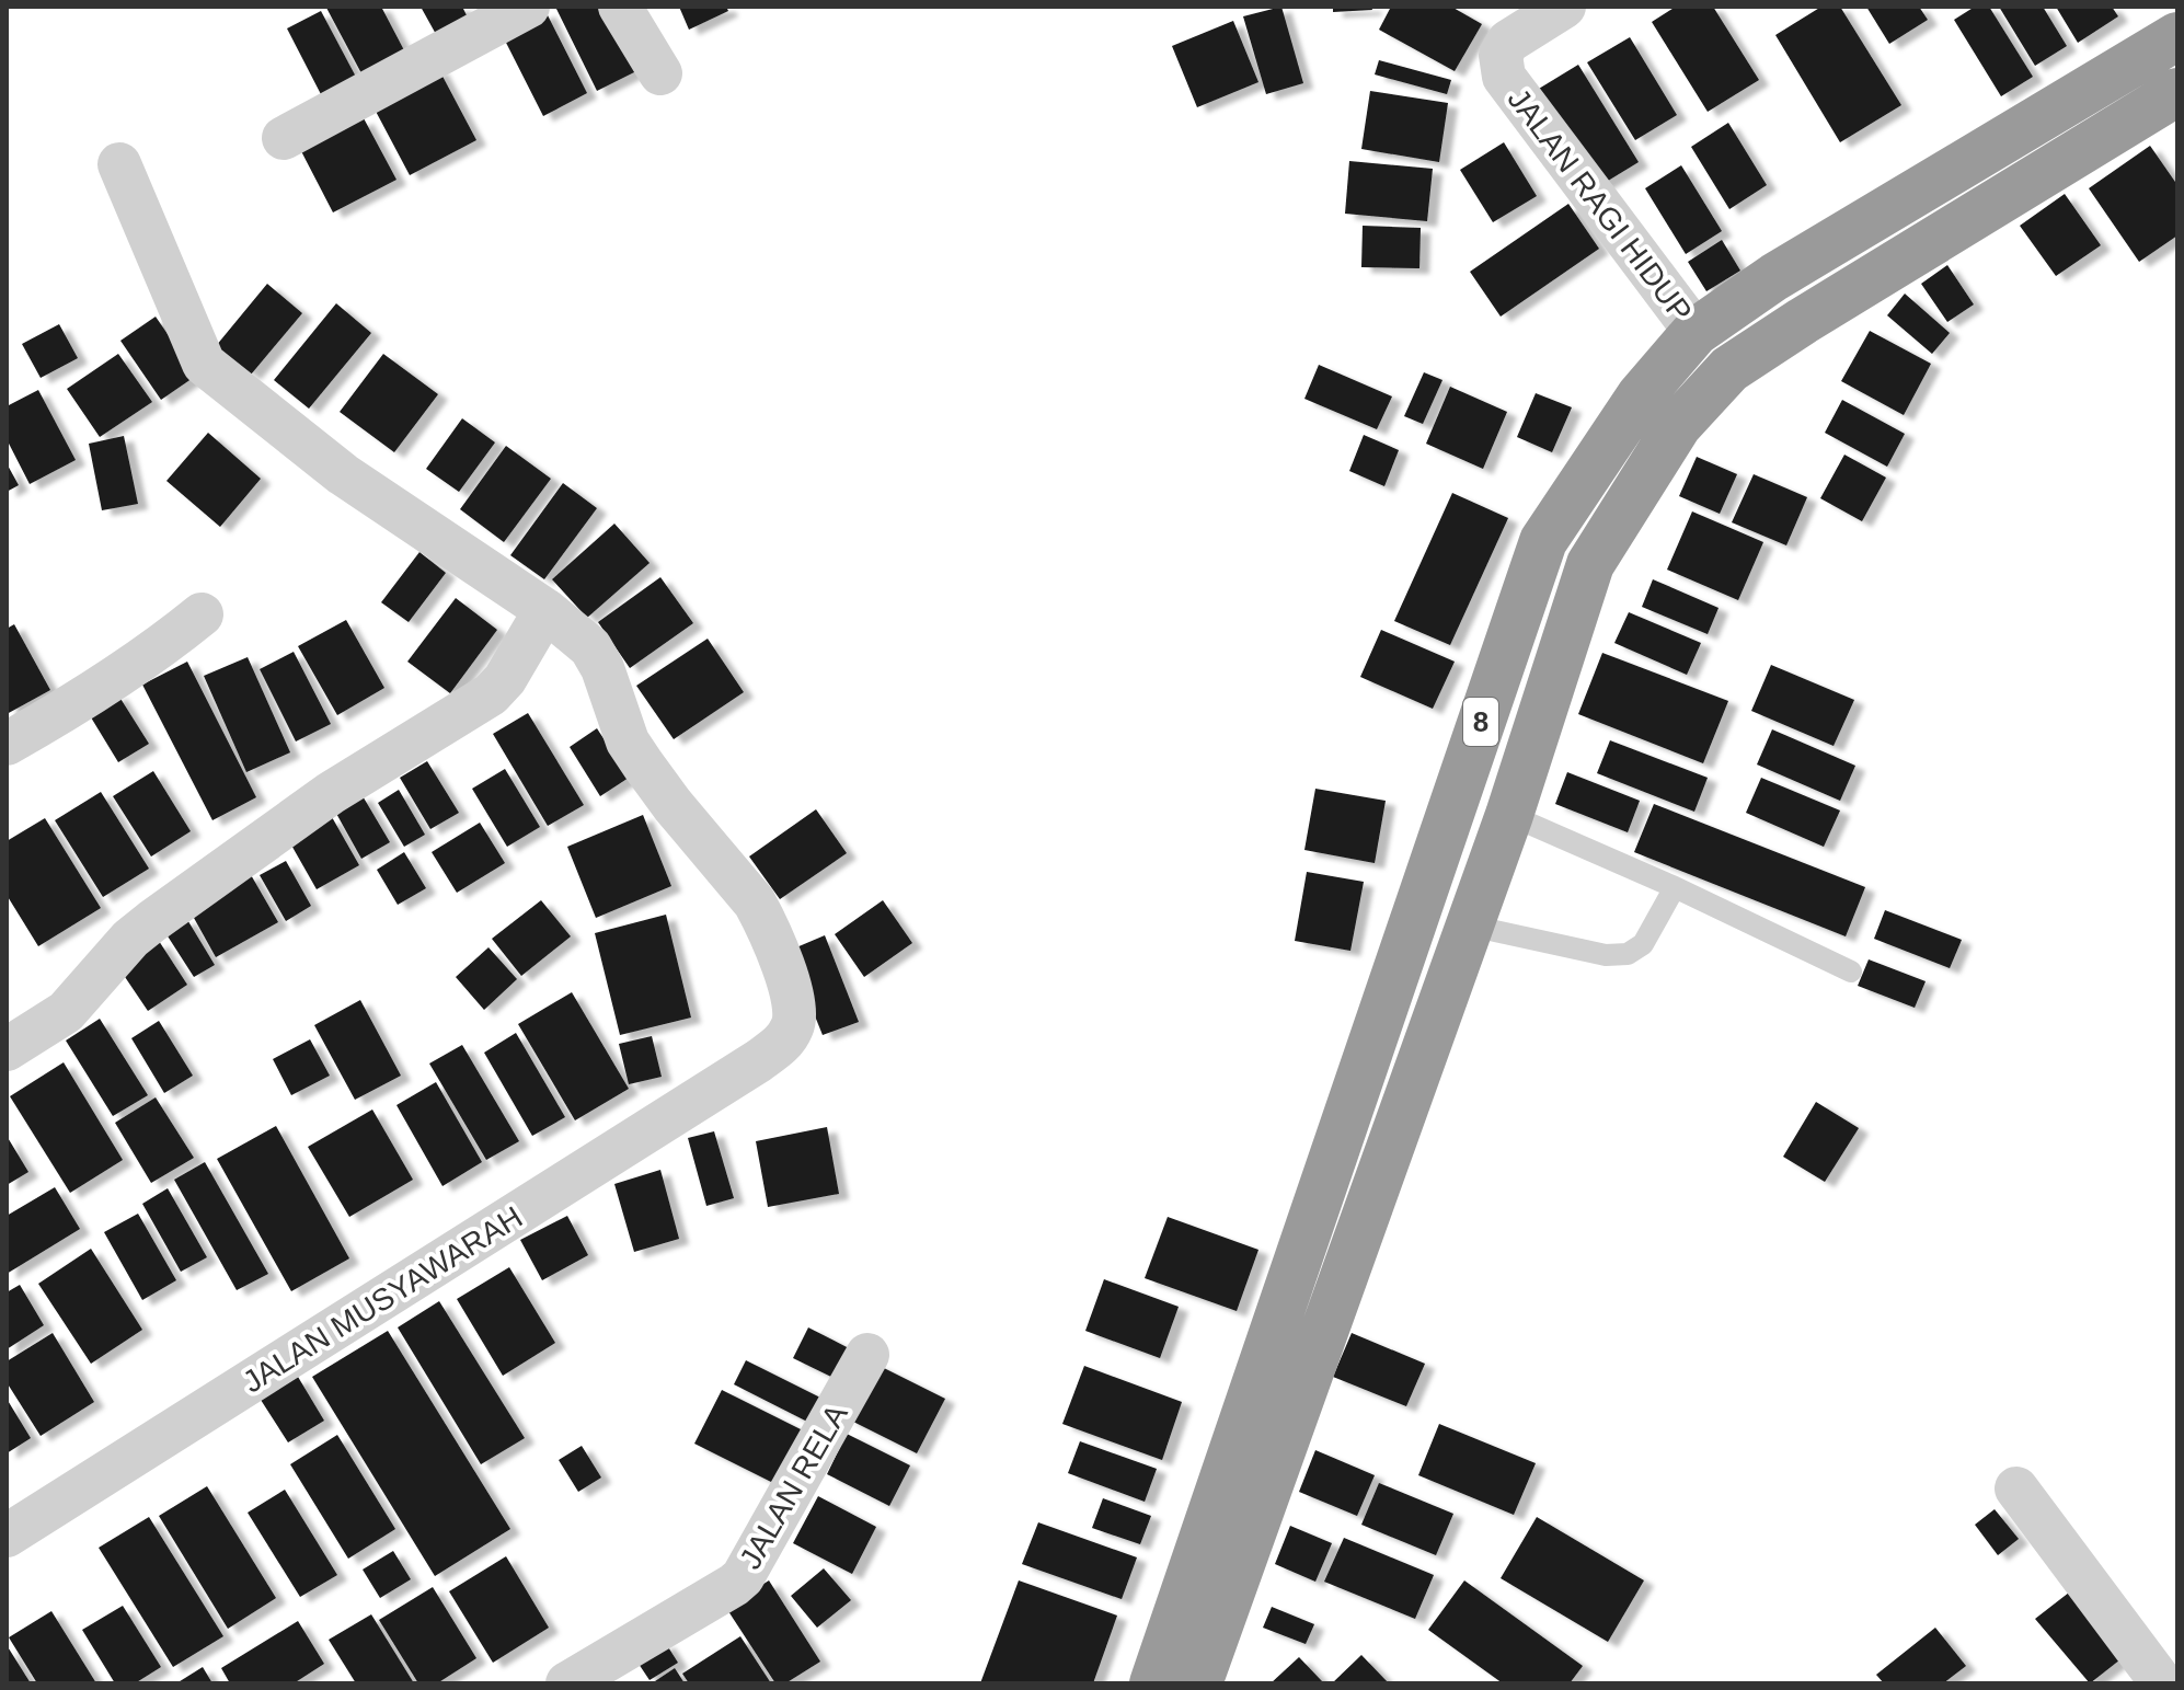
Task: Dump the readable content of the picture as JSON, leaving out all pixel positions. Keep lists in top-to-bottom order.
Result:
{
  "streets": {
    "highway": ["8"],
    "street": ["JALAN RAGI HIDUP", "JALAN MUSYAWARAH", "JALAN RELA"]
  },
  "crossings": [
    ["JALAN RAGI HIDUP", "8"]
  ]
}
